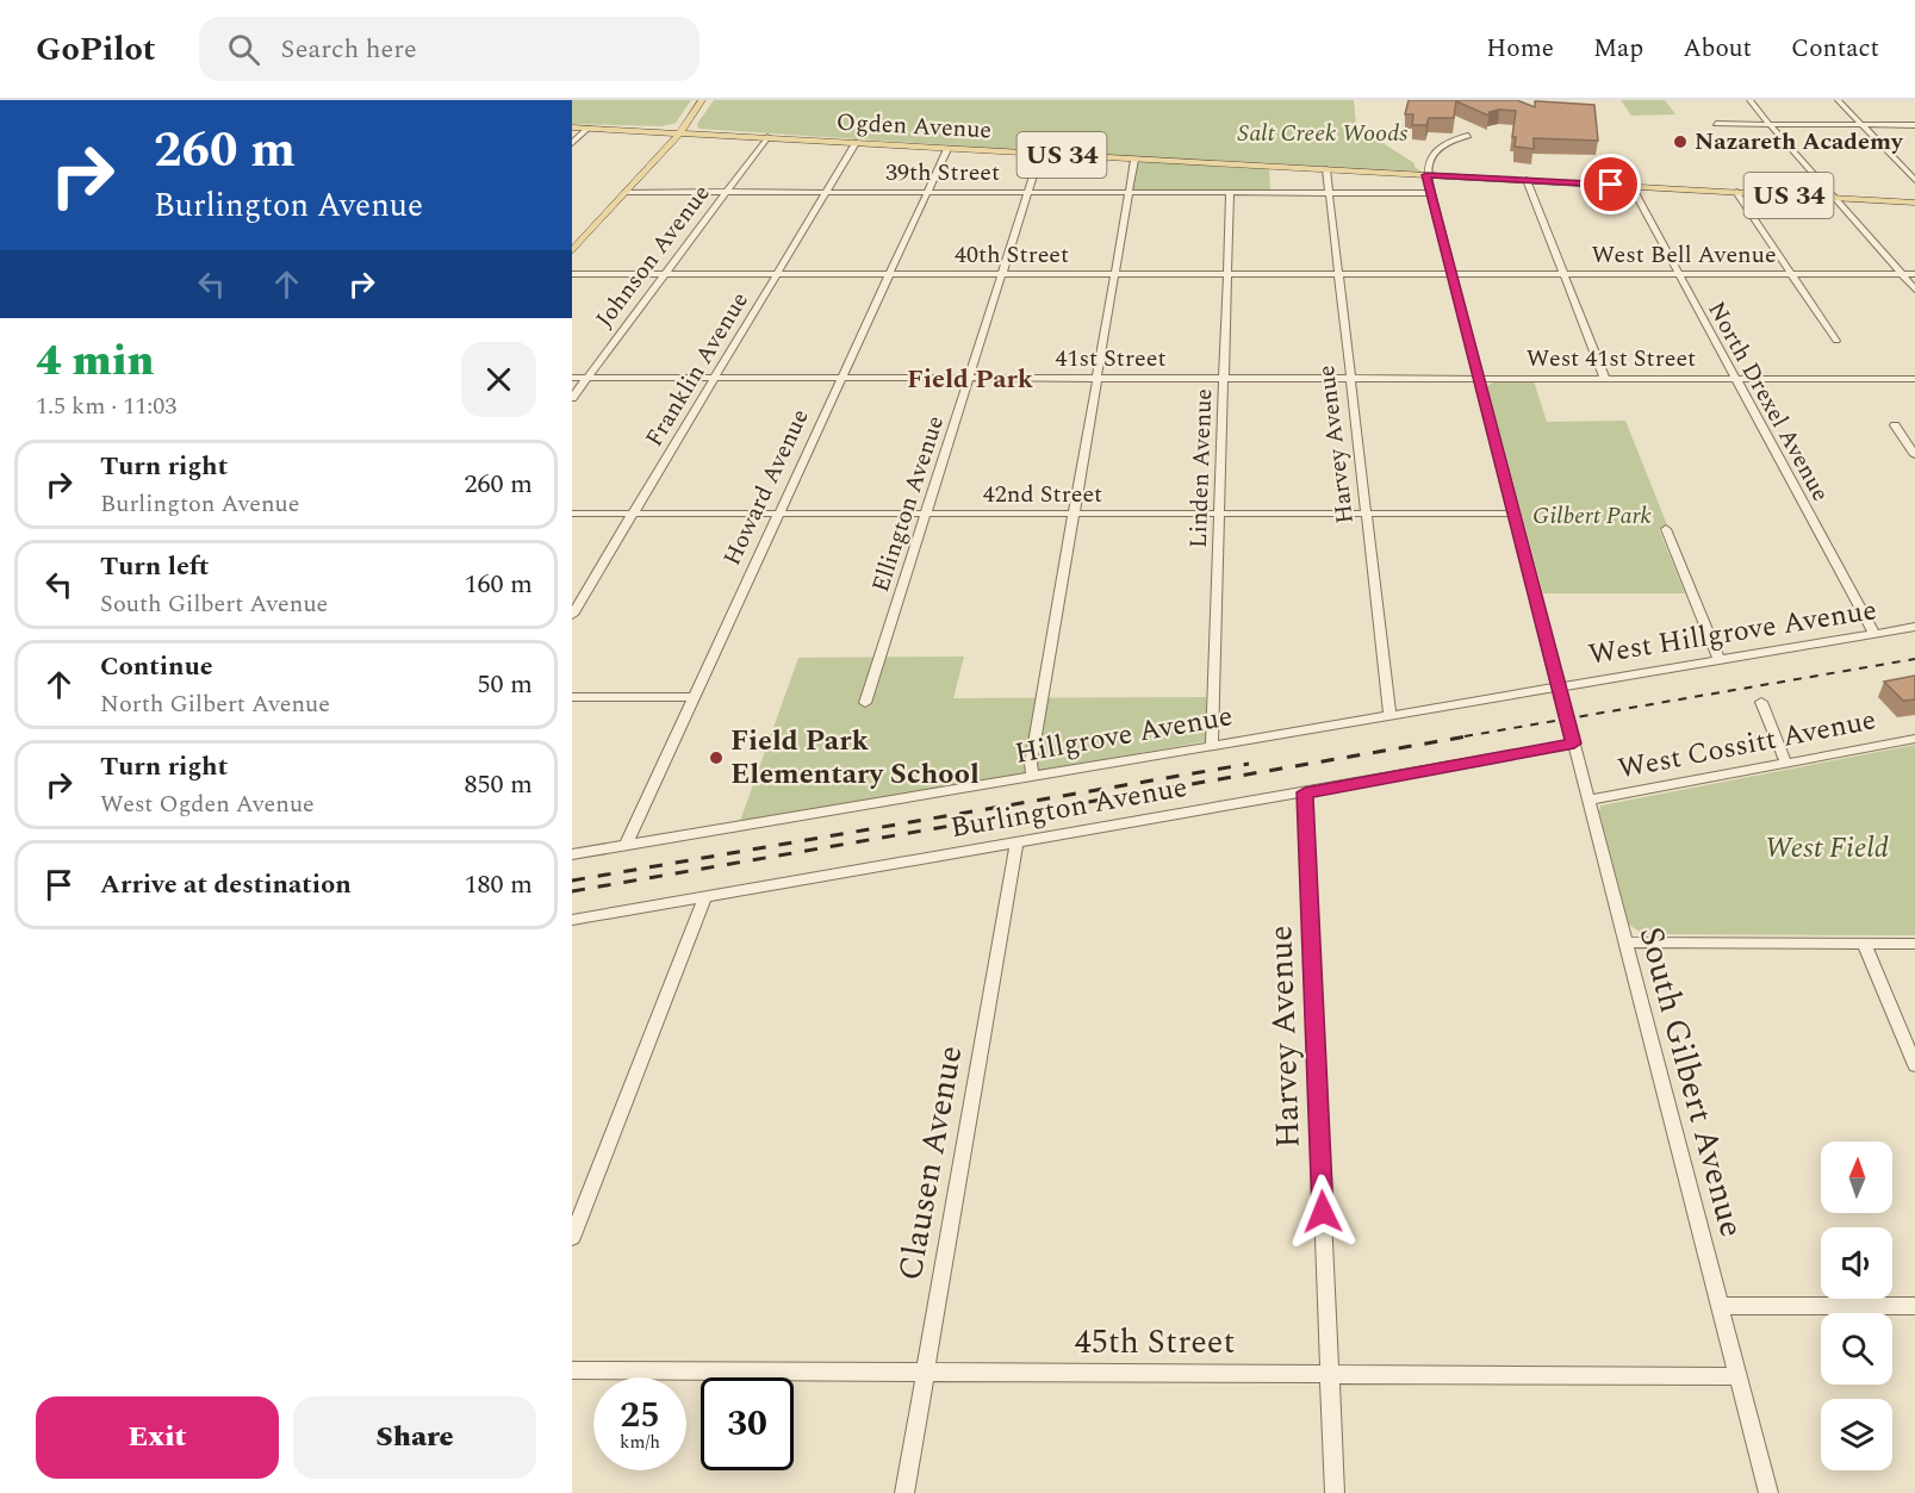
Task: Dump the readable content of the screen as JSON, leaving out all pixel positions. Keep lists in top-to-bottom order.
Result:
{
  "streets": {
    "main road": ["Ogden Avenue", "US 34"],
    "street": [
      "39th Street",
      "40th Street",
      "West Bell Avenue",
      "Johnson Avenue",
      "41st Street",
      "West 41st Street",
      "Franklin Avenue",
      "North Drexel Avenue",
      "Harvey Avenue",
      "Linden Avenue",
      "Howard Avenue",
      "42nd Street",
      "Ellington Avenue",
      "West Hillgrove Avenue",
      "Hillgrove Avenue",
      "West Cossitt Avenue",
      "Burlington Avenue",
      "South Gilbert Avenue",
      "Clausen Avenue",
      "45th Street"
    ]
  },
  "crossings": [
    ["Ogden Avenue", "US 34"],
    ["Ogden Avenue", "Johnson Avenue"],
    ["Ogden Avenue", "Franklin Avenue"],
    ["Ogden Avenue", "Harvey Avenue"],
    ["Ogden Avenue", "Howard Avenue"],
    ["Ogden Avenue", "Ellington Avenue"],
    ["Ogden Avenue", "South Gilbert Avenue"],
    ["US 34", "North Drexel Avenue"],
    ["US 34", "South Gilbert Avenue"],
    ["39th Street", "Johnson Avenue"],
    ["39th Street", "Franklin Avenue"],
    ["39th Street", "Harvey Avenue"],
    ["39th Street", "Linden Avenue"],
    ["39th Street", "Howard Avenue"],
    ["39th Street", "Ellington Avenue"],
    ["39th Street", "South Gilbert Avenue"],
    ["40th Street", "West Bell Avenue"],
    ["40th Street", "Johnson Avenue"],
    ["40th Street", "Franklin Avenue"],
    ["40th Street", "Harvey Avenue"],
    ["40th Street", "Linden Avenue"],
    ["40th Street", "Howard Avenue"],
    ["40th Street", "Ellington Avenue"],
    ["40th Street", "South Gilbert Avenue"],
    ["West Bell Avenue", "North Drexel Avenue"],
    ["West Bell Avenue", "South Gilbert Avenue"],
    ["Johnson Avenue", "41st Street"],
    ["41st Street", "West 41st Street"],
    ["41st Street", "Franklin Avenue"],
    ["41st Street", "Harvey Avenue"],
    ["41st Street", "Linden Avenue"],
    ["41st Street", "Howard Avenue"],
    ["41st Street", "Ellington Avenue"],
    ["41st Street", "South Gilbert Avenue"],
    ["West 41st Street", "North Drexel Avenue"],
    ["West 41st Street", "South Gilbert Avenue"],
    ["Franklin Avenue", "42nd Street"],
    ["North Drexel Avenue", "West Hillgrove Avenue"],
    ["Harvey Avenue", "42nd Street"],
    ["Harvey Avenue", "Hillgrove Avenue"],
    ["Harvey Avenue", "Burlington Avenue"],
    ["Harvey Avenue", "45th Street"],
    ["Linden Avenue", "42nd Street"],
    ["Linden Avenue", "Hillgrove Avenue"],
    ["Howard Avenue", "42nd Street"],
    ["Howard Avenue", "Hillgrove Avenue"],
    ["42nd Street", "Ellington Avenue"],
    ["42nd Street", "South Gilbert Avenue"],
    ["West Hillgrove Avenue", "Hillgrove Avenue"],
    ["West Hillgrove Avenue", "South Gilbert Avenue"],
    ["Hillgrove Avenue", "South Gilbert Avenue"],
    ["West Cossitt Avenue", "South Gilbert Avenue"],
    ["Burlington Avenue", "South Gilbert Avenue"],
    ["Burlington Avenue", "Clausen Avenue"],
    ["South Gilbert Avenue", "45th Street"],
    ["Clausen Avenue", "45th Street"]
  ],
  "districts": ["Field Park"],
  "parks": ["Salt Creek Woods", "Gilbert Park", "West Field"],
  "places": ["Nazareth Academy", "Field Park Elementary School"],
  "north": "top",
  "page": {
    "header": "GoPilot",
    "search": "Search here",
    "nav": [
      "Home",
      "Map",
      "About",
      "Contact"
    ],
    "turn": ["260 m", "Burlington Avenue"],
    "heading": ["4 min", "1.5 km · 11:03"],
    "list": [
      {
        "name": "Turn right",
        "note": "Burlington Avenue",
        "value": "260 m"
      },
      {
        "name": "Turn left",
        "note": "South Gilbert Avenue",
        "value": "160 m"
      },
      {
        "name": "Continue",
        "note": "North Gilbert Avenue",
        "value": "50 m"
      },
      {
        "name": "Turn right",
        "note": "West Ogden Avenue",
        "value": "850 m"
      },
      {
        "name": "Arrive at destination",
        "value": "180 m"
      }
    ],
    "speed": "25 km/h",
    "limit": "30",
    "buttons": ["Exit", "Share"]
  }
}
